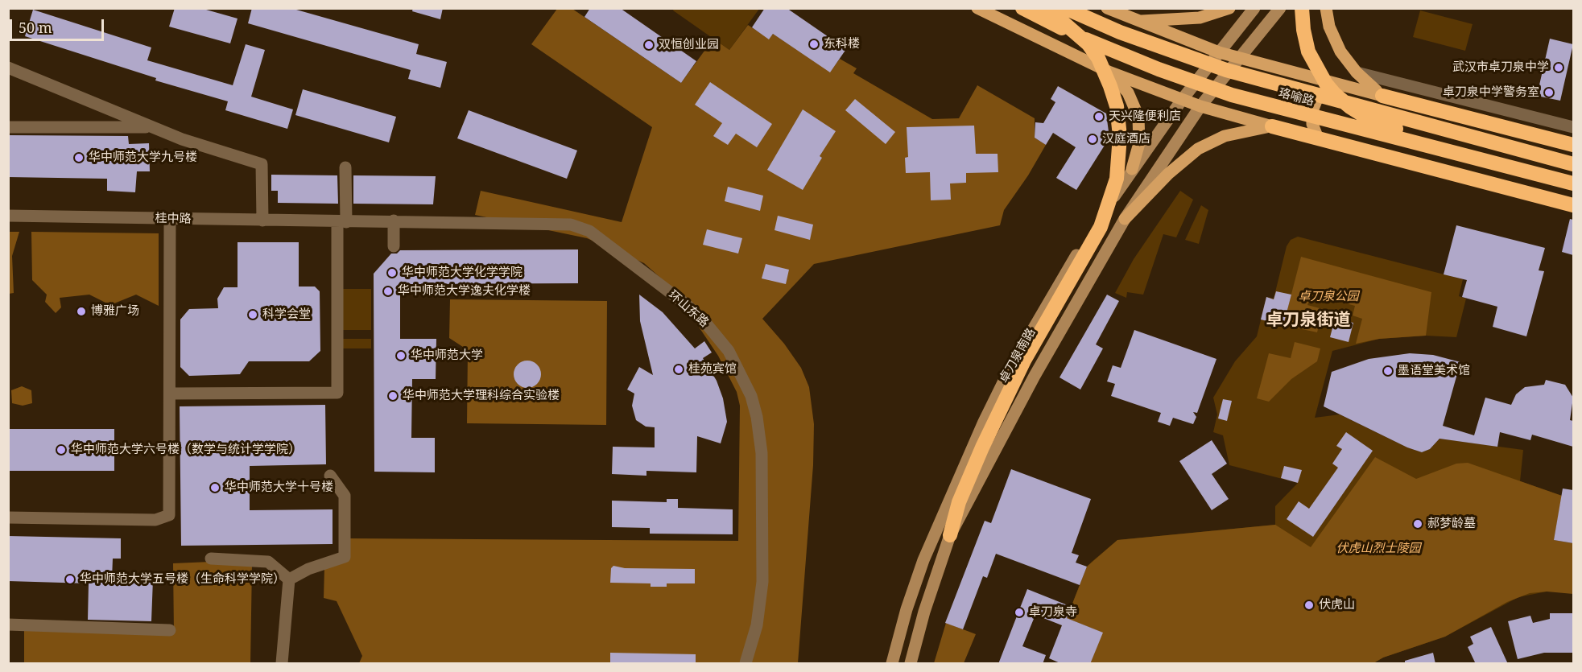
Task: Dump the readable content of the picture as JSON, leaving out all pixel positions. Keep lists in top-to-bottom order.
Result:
{
  "streets": {
    "highway": ["珞喻路"],
    "main road": ["卓刀泉南路"],
    "street": ["桂中路", "环山东路"]
  },
  "crossings": [
    ["桂中路", "环山东路"]
  ],
  "districts": ["卓刀泉街道"],
  "parks": ["卓刀泉公园", "伏虎山烈士陵园"],
  "places": [
    "东科楼",
    "双恒创业园",
    "武汉市卓刀泉中学",
    "卓刀泉中学警务室",
    "天兴隆便利店",
    "汉庭酒店",
    "华中师范大学九号楼",
    "华中师范大学化学学院",
    "华中师范大学逸夫化学楼",
    "博雅广场",
    "科学会堂",
    "华中师范大学",
    "桂苑宾馆",
    "墨语堂美术馆",
    "华中师范大学理科综合实验楼",
    "华中师范大学六号楼（数学与统计学学院）",
    "华中师范大学十号楼",
    "郝梦龄墓",
    "华中师范大学五号楼（生命科学学院）",
    "伏虎山",
    "卓刀泉寺"
  ],
  "scale_bar": "50 m"
}
